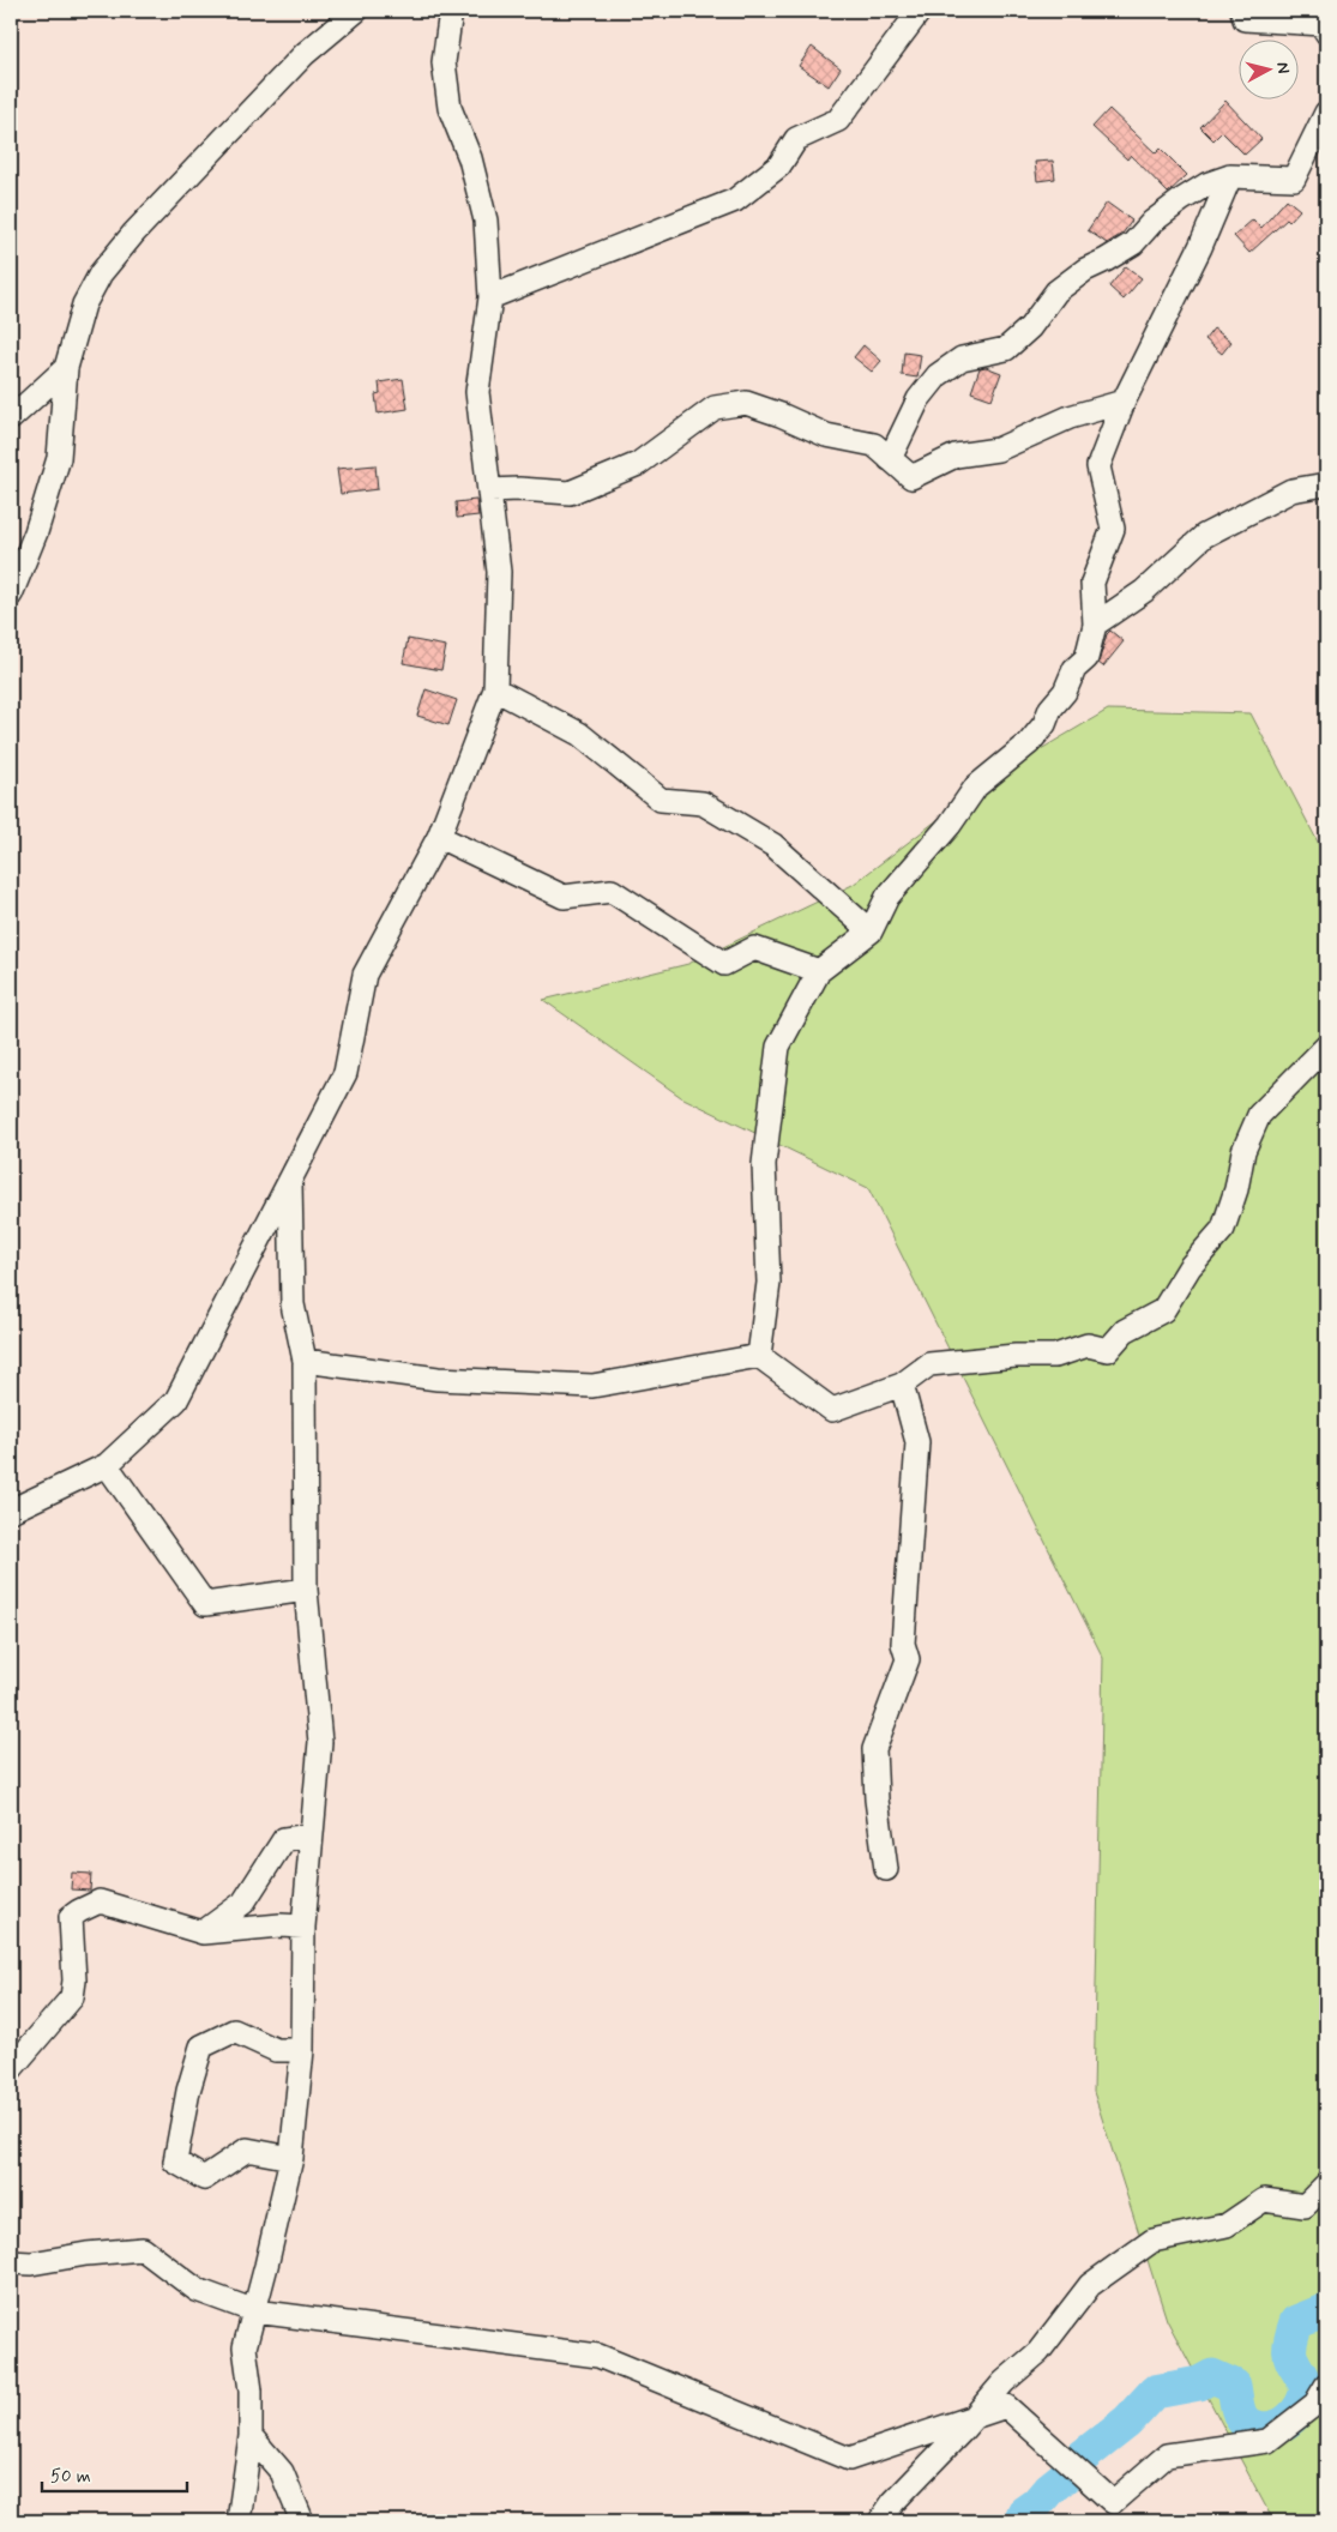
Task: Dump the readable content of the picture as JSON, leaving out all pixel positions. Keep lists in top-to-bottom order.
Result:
{
  "scale_bar": "50 m",
  "north": "right"
}
